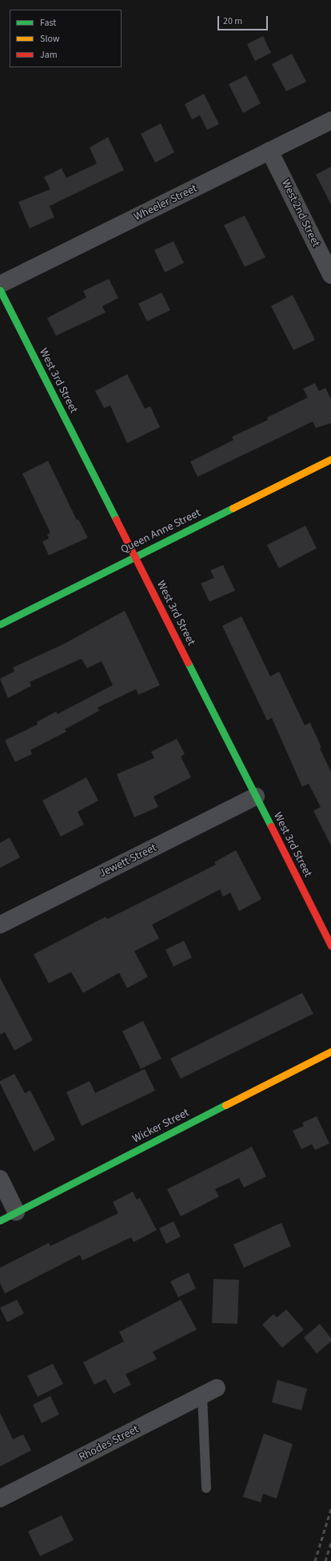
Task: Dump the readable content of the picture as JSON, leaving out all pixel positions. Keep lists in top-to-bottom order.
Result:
{
  "streets": {
    "street": [
      "Wheeler Street",
      "West 2nd Street",
      "West 3rd Street",
      "Queen Anne Street",
      "Jewett Street",
      "Wicker Street",
      "Rhodes Street"
    ]
  },
  "crossings": [
    ["Wheeler Street", "West 2nd Street"],
    ["West 3rd Street", "Queen Anne Street"],
    ["West 3rd Street", "Jewett Street"]
  ],
  "legend": ["Fast", "Slow", "Jam"],
  "scale_bar": "20 m"
}
